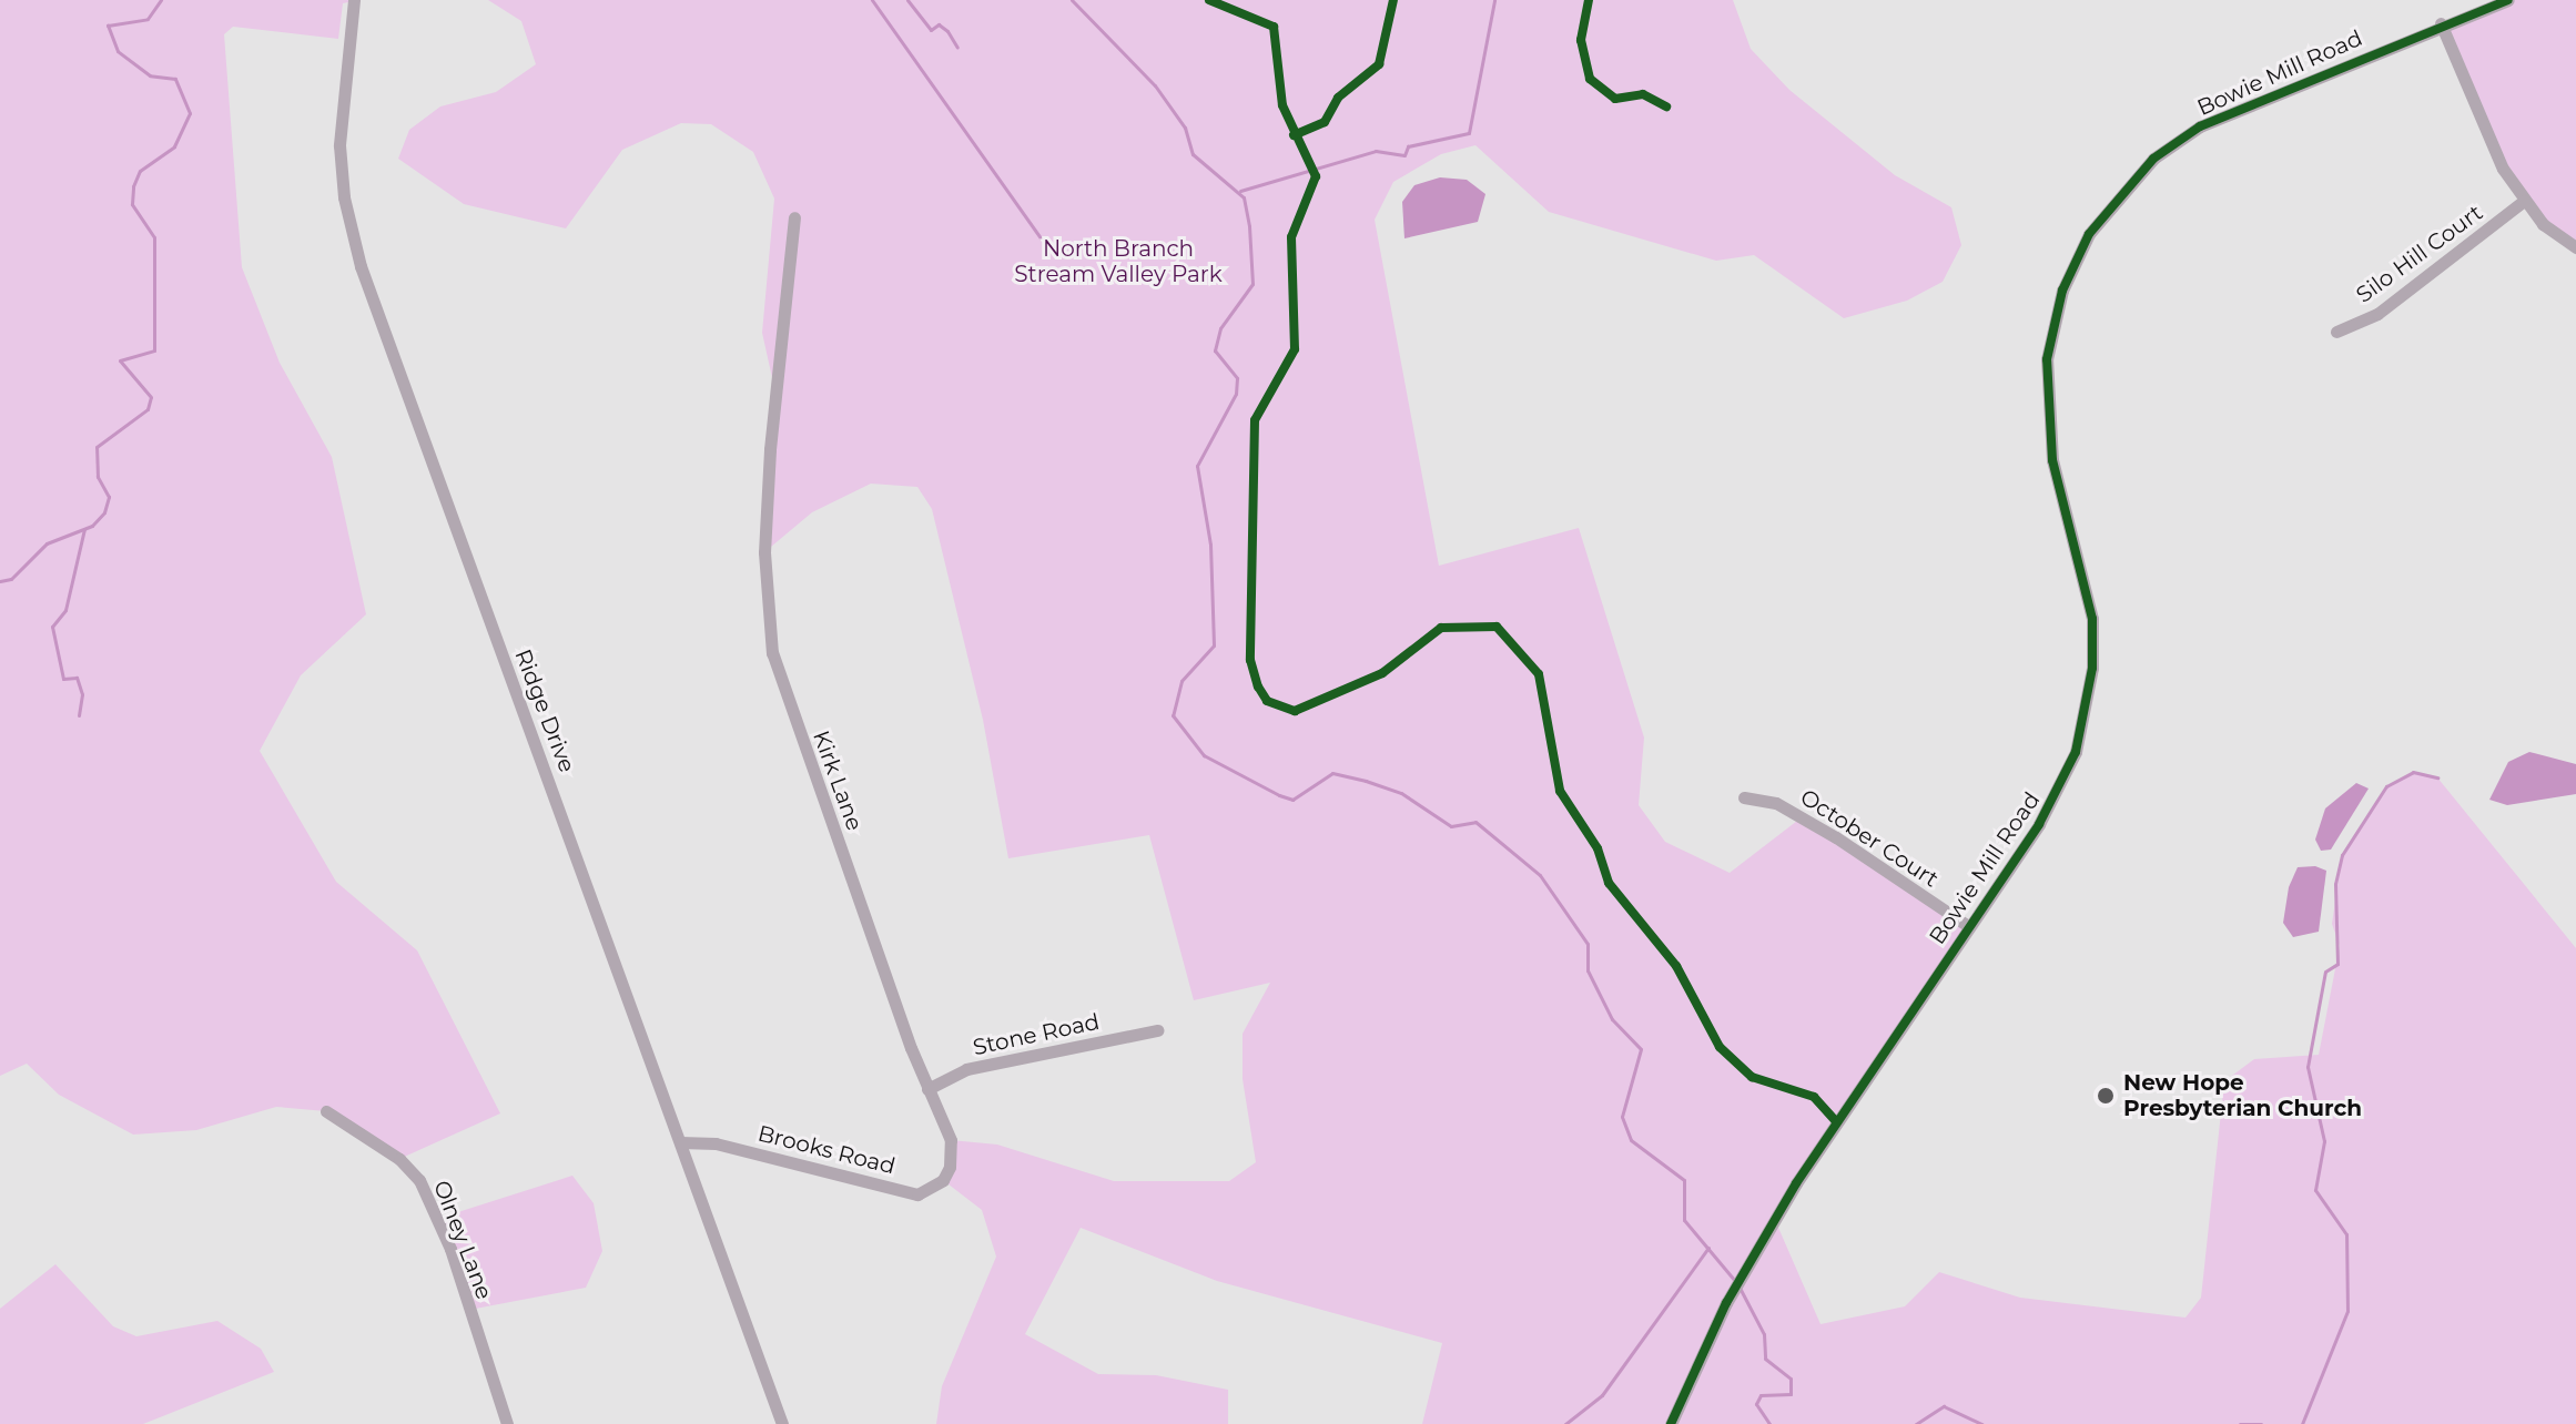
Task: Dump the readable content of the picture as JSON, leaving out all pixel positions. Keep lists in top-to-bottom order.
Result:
{
  "streets": {
    "street": [
      "Bowie Mill Road",
      "Silo Hill Court",
      "Ridge Drive",
      "Kirk Lane",
      "October Court",
      "Stone Road",
      "Brooks Road",
      "Olney Lane"
    ]
  },
  "crossings": [
    ["Bowie Mill Road", "October Court"],
    ["Ridge Drive", "Brooks Road"],
    ["Kirk Lane", "Stone Road"],
    ["Kirk Lane", "Brooks Road"]
  ],
  "parks": ["North Branch Stream Valley Park"],
  "places": ["New Hope Presbyterian Church"]
}
